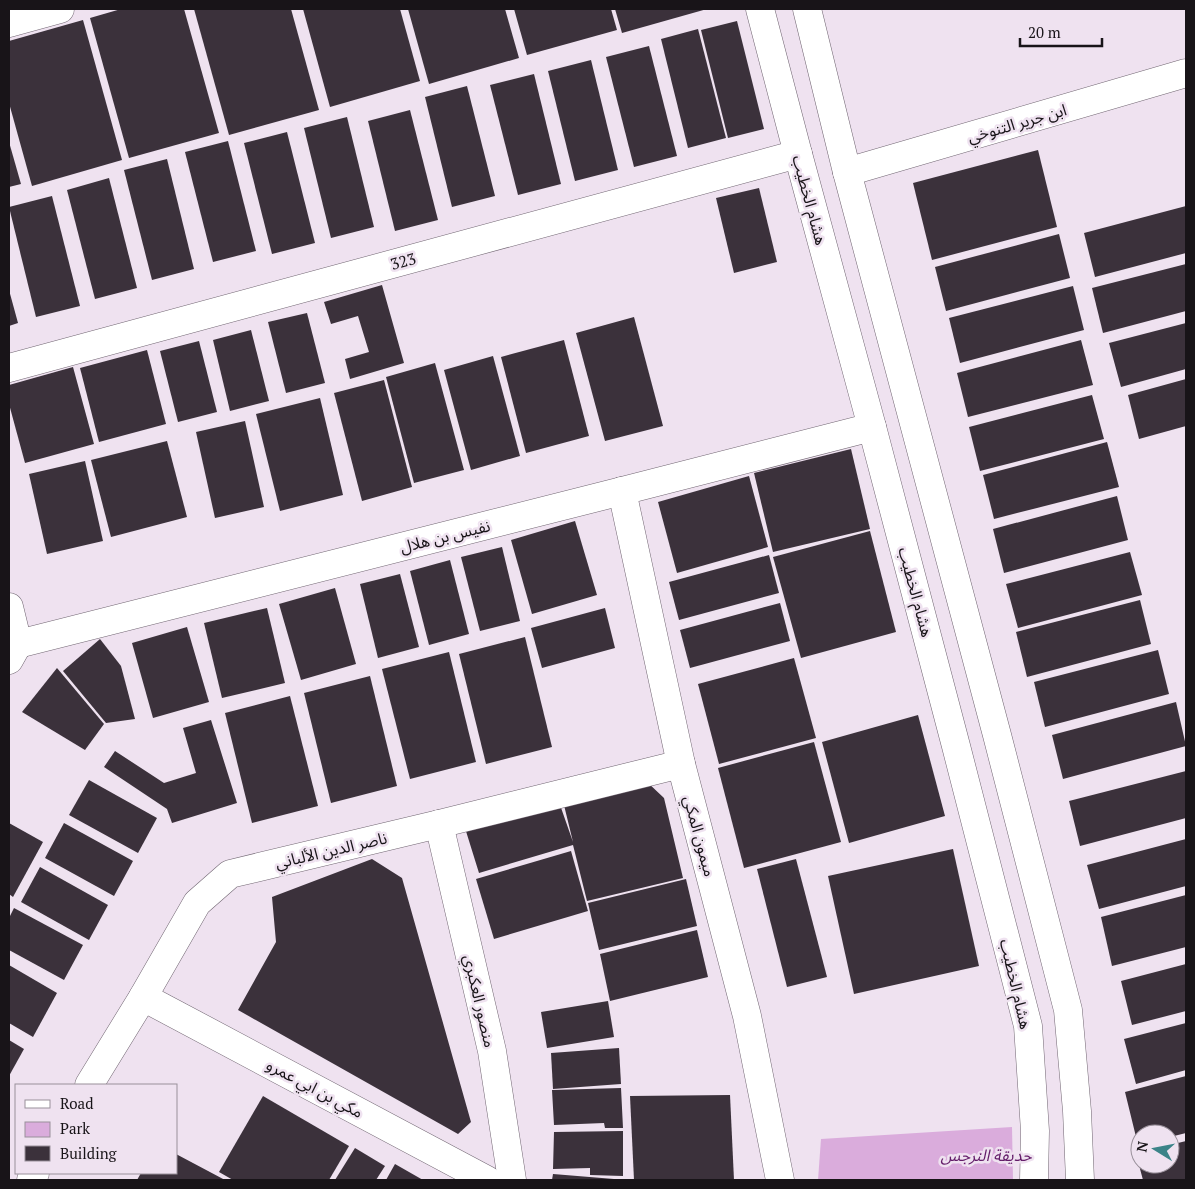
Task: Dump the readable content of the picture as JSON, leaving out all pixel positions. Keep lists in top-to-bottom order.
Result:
{
  "streets": {
    "street": [
      "ابن جرير التنوخي",
      "هشام الخطيب",
      "323",
      "نفيس بن هلال",
      "ميمون المكي",
      "ناصر الدين الألباني",
      "منصور العكبري",
      "مكي بن ابي عمرو"
    ]
  },
  "crossings": [
    ["هشام الخطيب", "323"],
    ["هشام الخطيب", "نفيس بن هلال"],
    ["نفيس بن هلال", "ميمون المكي"],
    ["ميمون المكي", "ناصر الدين الألباني"],
    ["ناصر الدين الألباني", "منصور العكبري"],
    ["ناصر الدين الألباني", "مكي بن ابي عمرو"]
  ],
  "parks": ["حديقة النرجس"],
  "legend": ["Road", "Park", "Building"],
  "scale_bar": "20 m",
  "north": "left"
}
